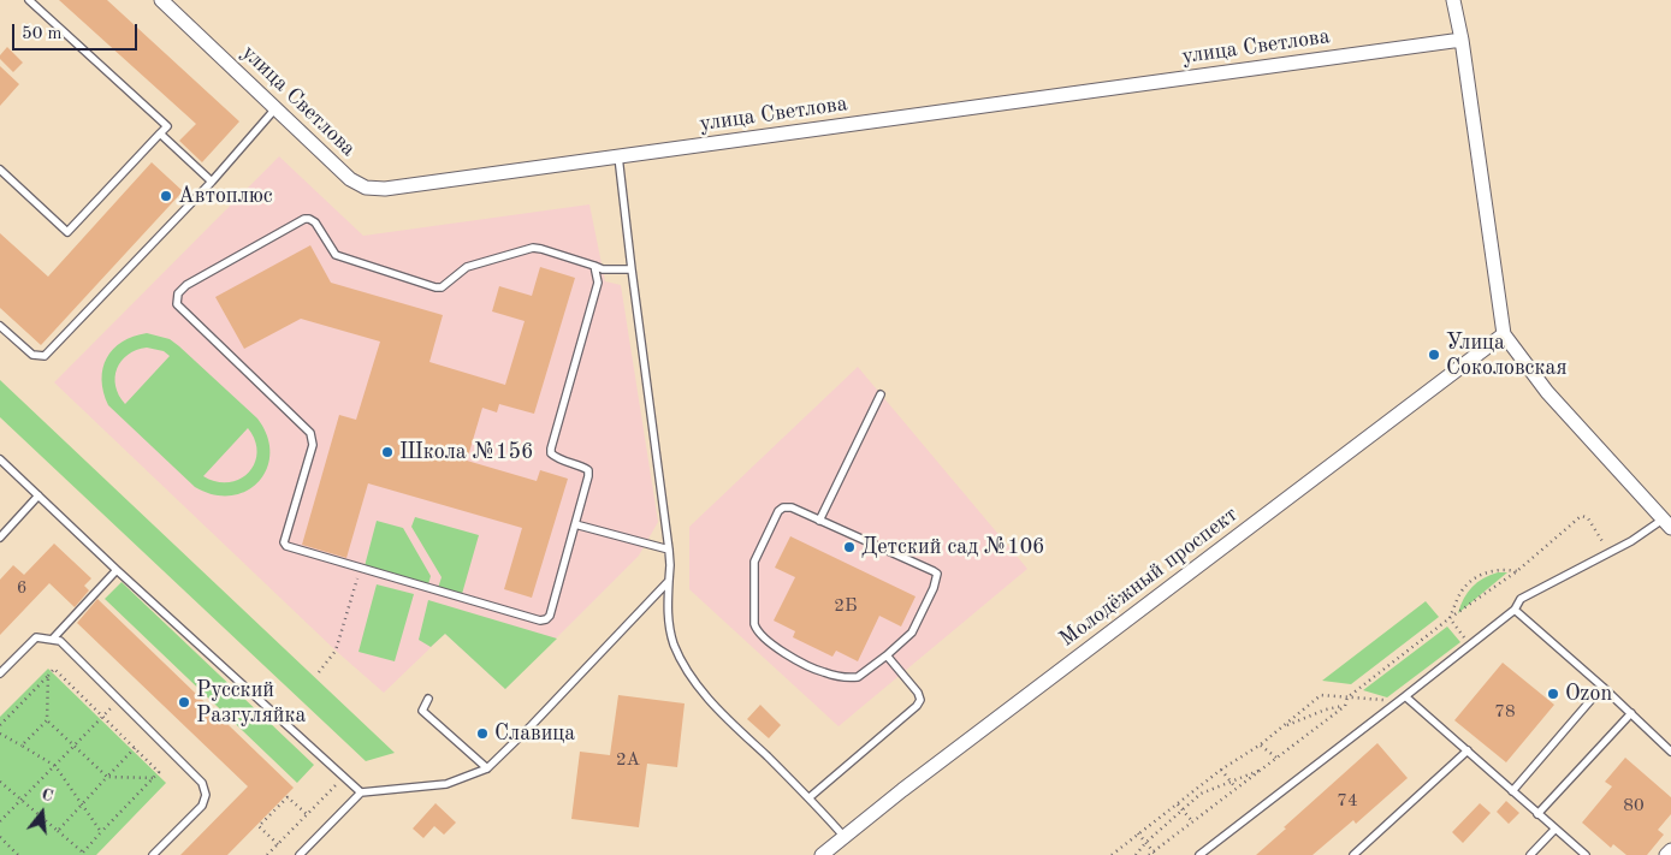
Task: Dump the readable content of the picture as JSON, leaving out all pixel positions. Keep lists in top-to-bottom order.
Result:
{
  "streets": {
    "street": ["улица Светлова", "Молодёжный проспект"]
  },
  "places": [
    "Автоплюс",
    "Улица Соколовская",
    "Школа №156",
    "Детский сад №106",
    "Ozon",
    "Русский Разгуляйка",
    "Славица"
  ],
  "house_numbers": [
    "6",
    "2Б",
    "78",
    "2А",
    "74",
    "80"
  ],
  "scale_bar": "50 m",
  "north": "top"
}
